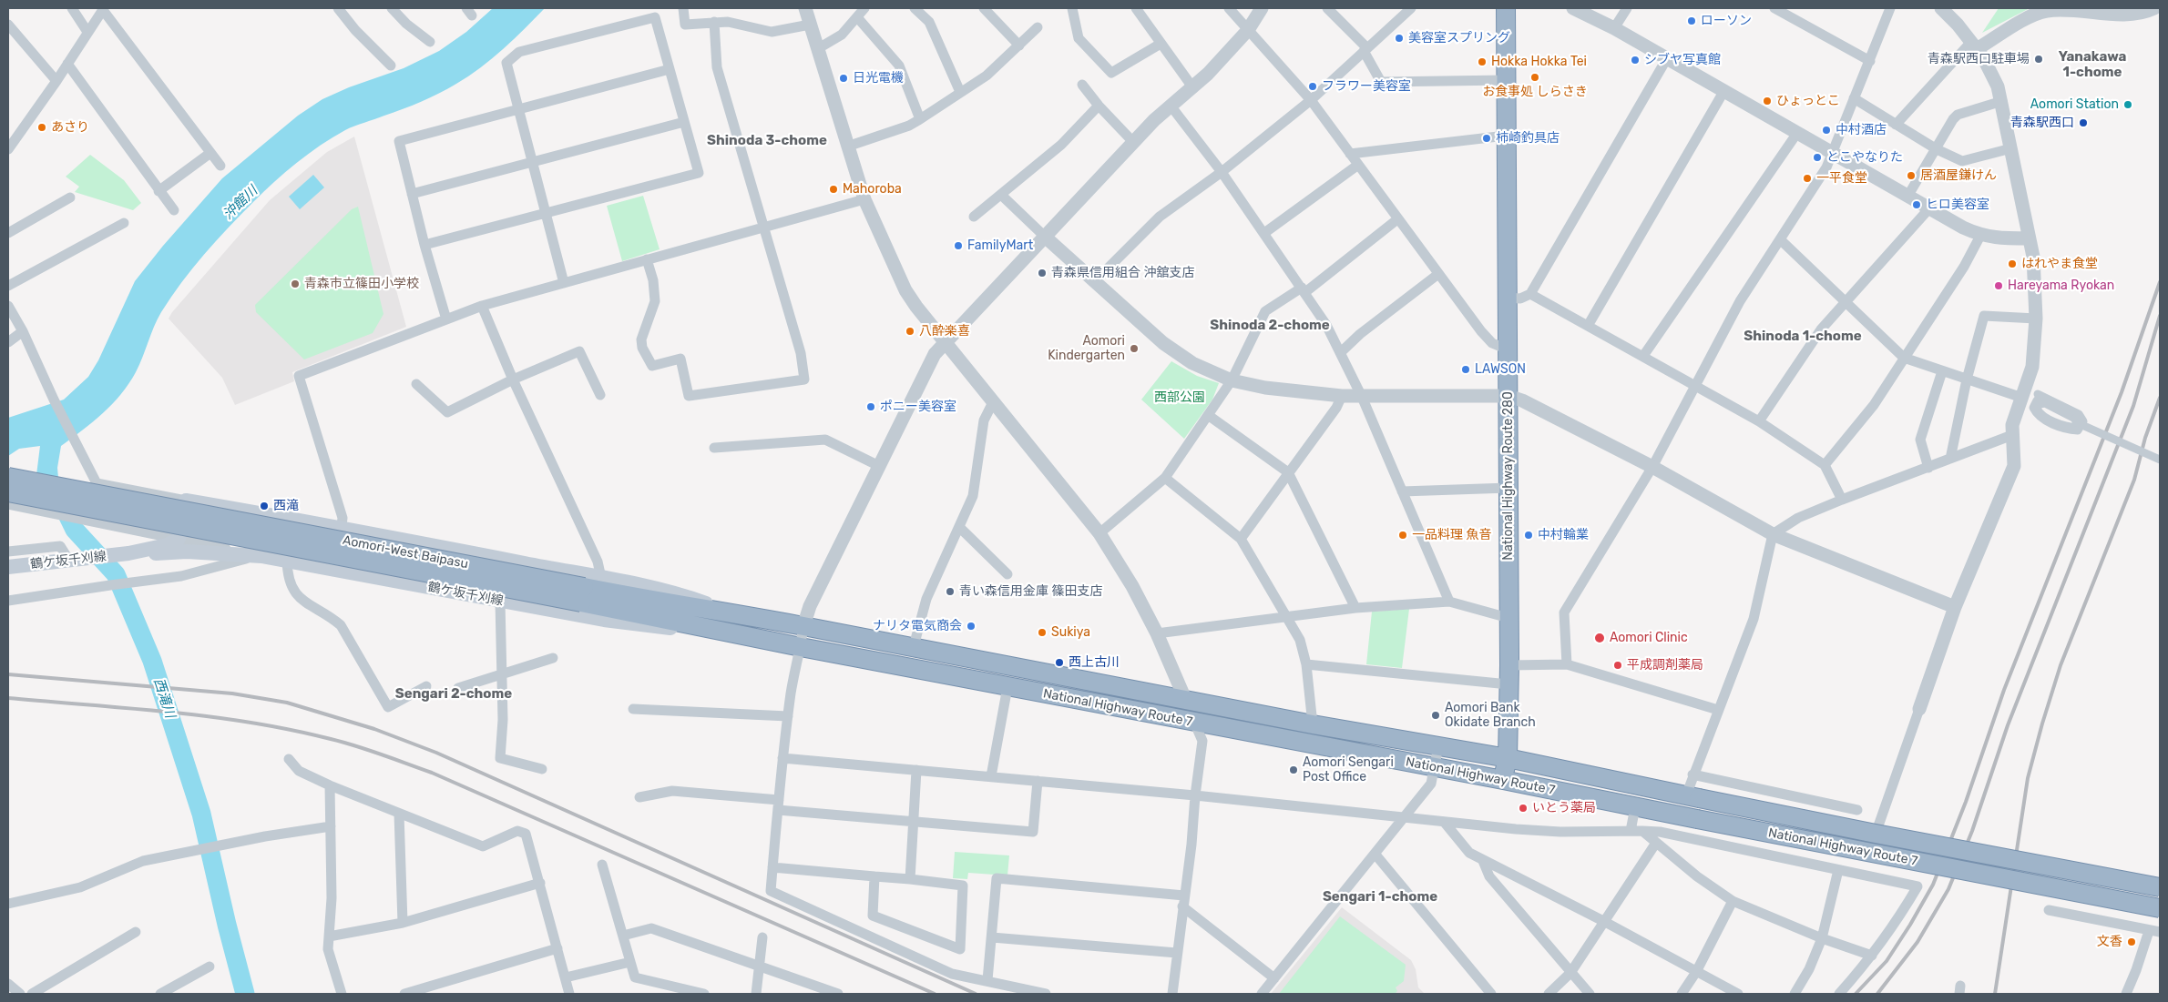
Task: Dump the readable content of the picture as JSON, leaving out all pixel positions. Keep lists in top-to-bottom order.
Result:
{
  "streets": {
    "highway": ["National Highway Route 280", "Aomori-West Baipasu", "National Highway Route 7"],
    "main road": ["鶴ケ坂千刈線"]
  },
  "crossings": [
    ["National Highway Route 280", "National Highway Route 7"],
    ["Aomori-West Baipasu", "鶴ケ坂千刈線"],
    ["Aomori-West Baipasu", "National Highway Route 7"],
    ["鶴ケ坂千刈線", "National Highway Route 7"]
  ],
  "districts": [
    "Yanakawa 1-chome",
    "Shinoda 3-chome",
    "Shinoda 2-chome",
    "Shinoda 1-chome",
    "Sengari 2-chome",
    "Sengari 1-chome"
  ],
  "water": ["沖館川", "西滝川"],
  "parks": ["西部公園"],
  "places": [
    "ローソン",
    "美容室スプリング",
    "青森駅西口駐車場",
    "シブヤ写真館",
    "Hokka Hokka Tei",
    "お食事処 しらさき",
    "日光電機",
    "フラワー美容室",
    "ひょっとこ",
    "Aomori Station",
    "青森駅西口",
    "あさり",
    "中村酒店",
    "柿崎釣具店",
    "とこやなりた",
    "居酒屋鎌けん",
    "一平食堂",
    "Mahoroba",
    "ヒロ美容室",
    "FamilyMart",
    "はれやま食堂",
    "青森県信用組合 沖舘支店",
    "青森市立篠田小学校",
    "Hareyama Ryokan",
    "八酔楽喜",
    "Aomori Kindergarten",
    "LAWSON",
    "ポニー美容室",
    "西滝",
    "一品料理 魚音",
    "中村輪業",
    "青い森信用金庫 篠田支店",
    "ナリタ電気商会",
    "Sukiya",
    "Aomori Clinic",
    "西上古川",
    "平成調剤薬局",
    "Aomori Bank Okidate Branch",
    "Aomori Sengari Post Office",
    "いとう薬局",
    "文香"
  ]
}
